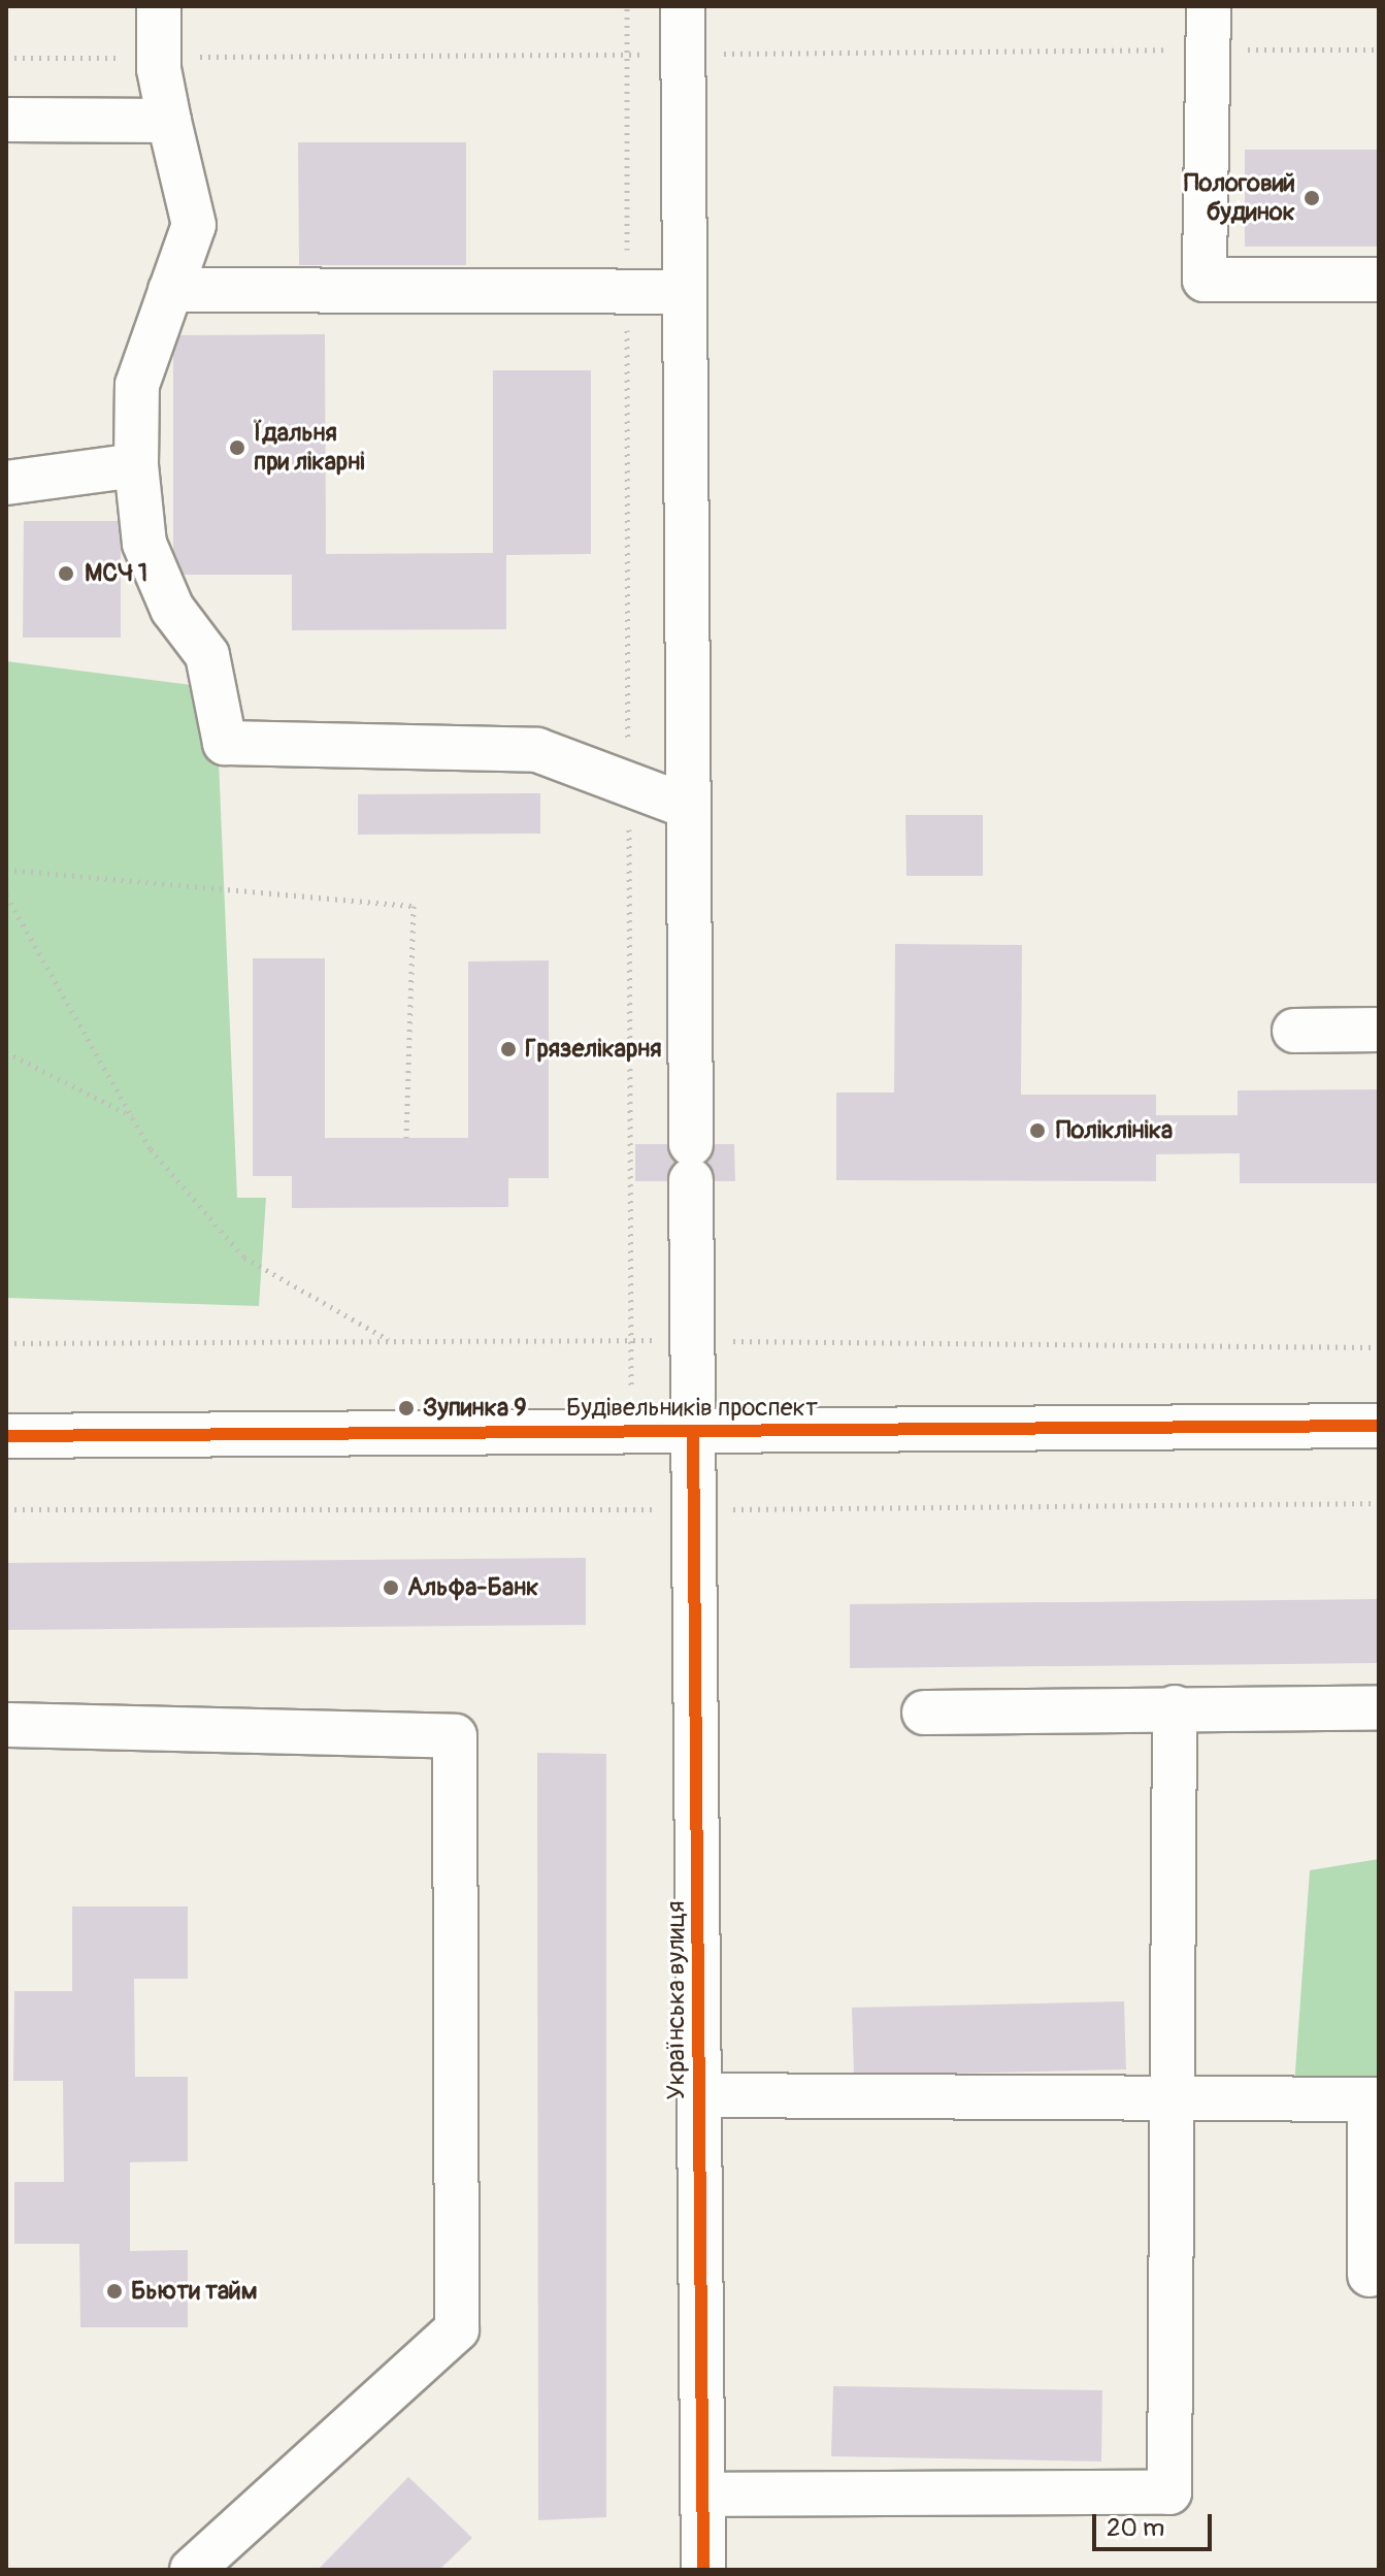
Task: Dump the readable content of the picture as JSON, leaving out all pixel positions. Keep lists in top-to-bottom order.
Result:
{
  "streets": {
    "street": ["Будівельників проспект", "Українська вулиця"]
  },
  "crossings": [
    ["Будівельників проспект", "Українська вулиця"]
  ],
  "places": [
    "Пологовий будинок",
    "Їдальня при лікарні",
    "МСЧ 1",
    "Грязелікарня",
    "Поліклініка",
    "Зупинка 9",
    "Альфа-Банк",
    "Бьюти тайм"
  ],
  "scale_bar": "20 m"
}
